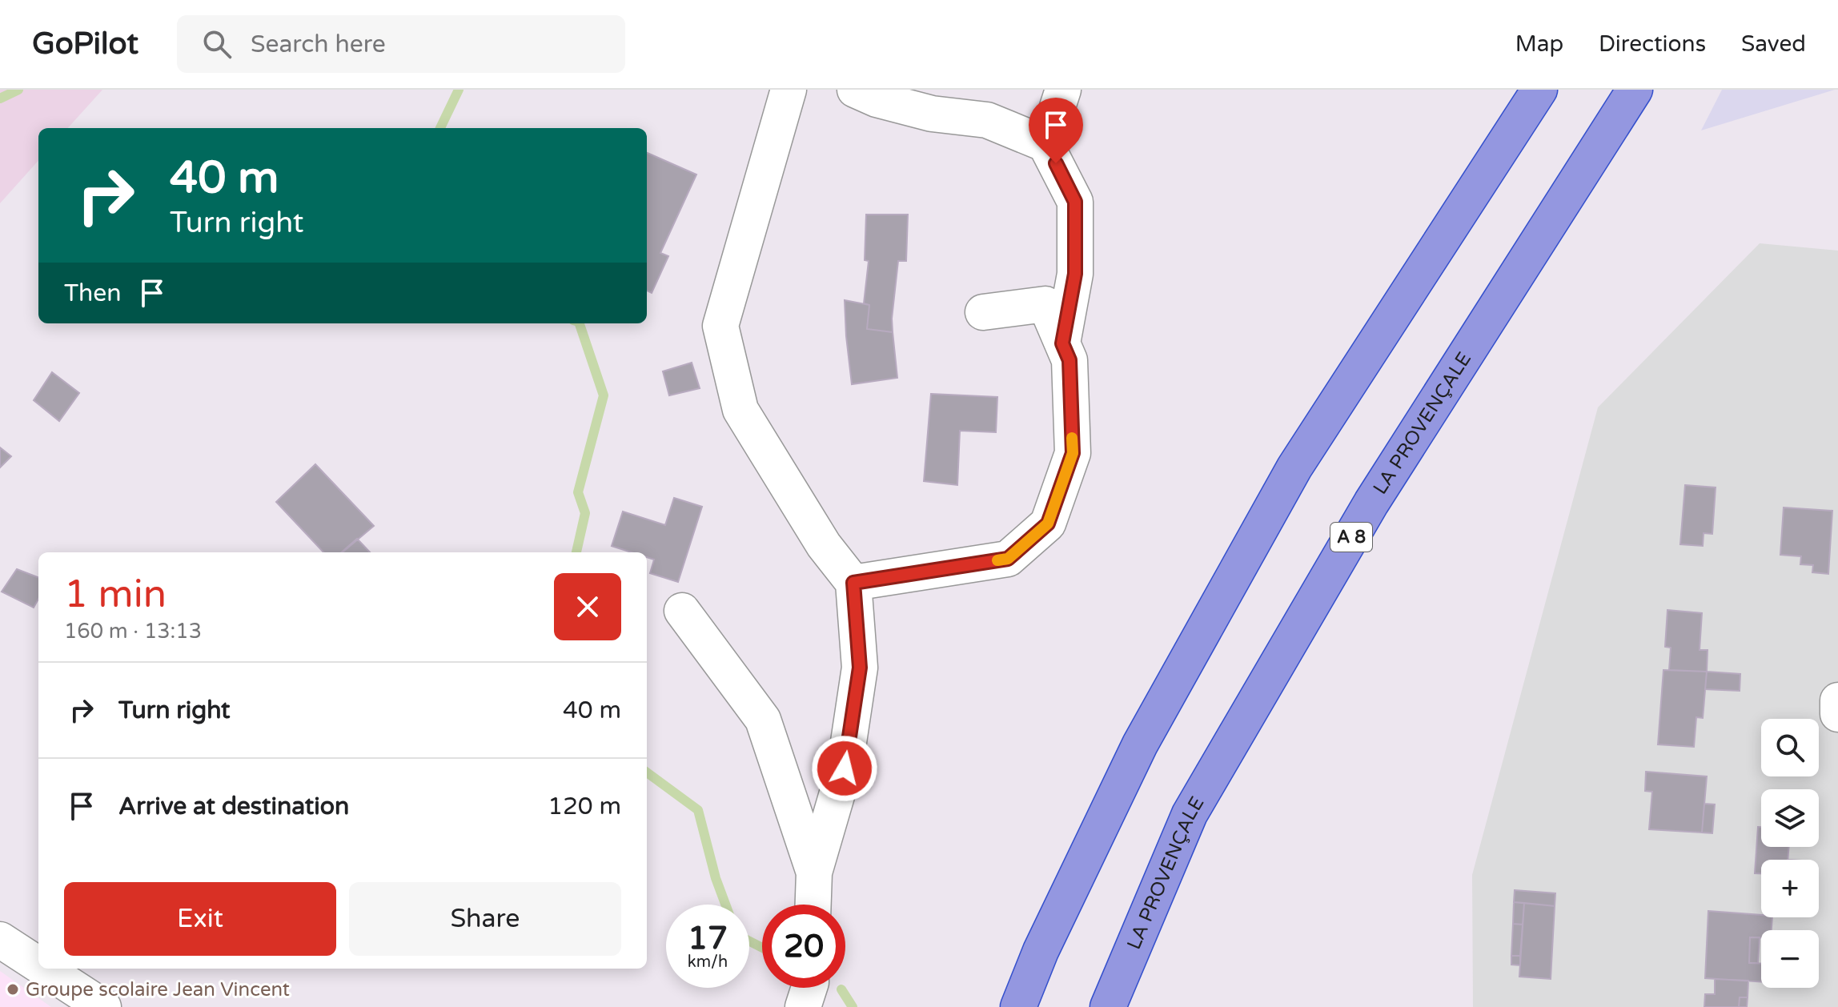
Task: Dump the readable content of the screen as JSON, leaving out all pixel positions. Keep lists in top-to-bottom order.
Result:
{
  "streets": {
    "highway": ["LA PROVENÇALE", "A 8"]
  },
  "places": ["Groupe scolaire Jean Vincent"],
  "page": {
    "header": "GoPilot",
    "search": "Search here",
    "nav": ["Map", "Directions", "Saved"],
    "turn": ["40 m", "Turn right"],
    "then": "Then",
    "heading": ["1 min", "160 m · 13:13"],
    "list": [
      {
        "name": "Turn right",
        "value": "40 m"
      },
      {
        "name": "Arrive at destination",
        "value": "120 m"
      }
    ],
    "map_buttons": ["+", "−"],
    "buttons": ["Exit", "Share"],
    "speed": "17 km/h",
    "limit": "20"
  }
}
